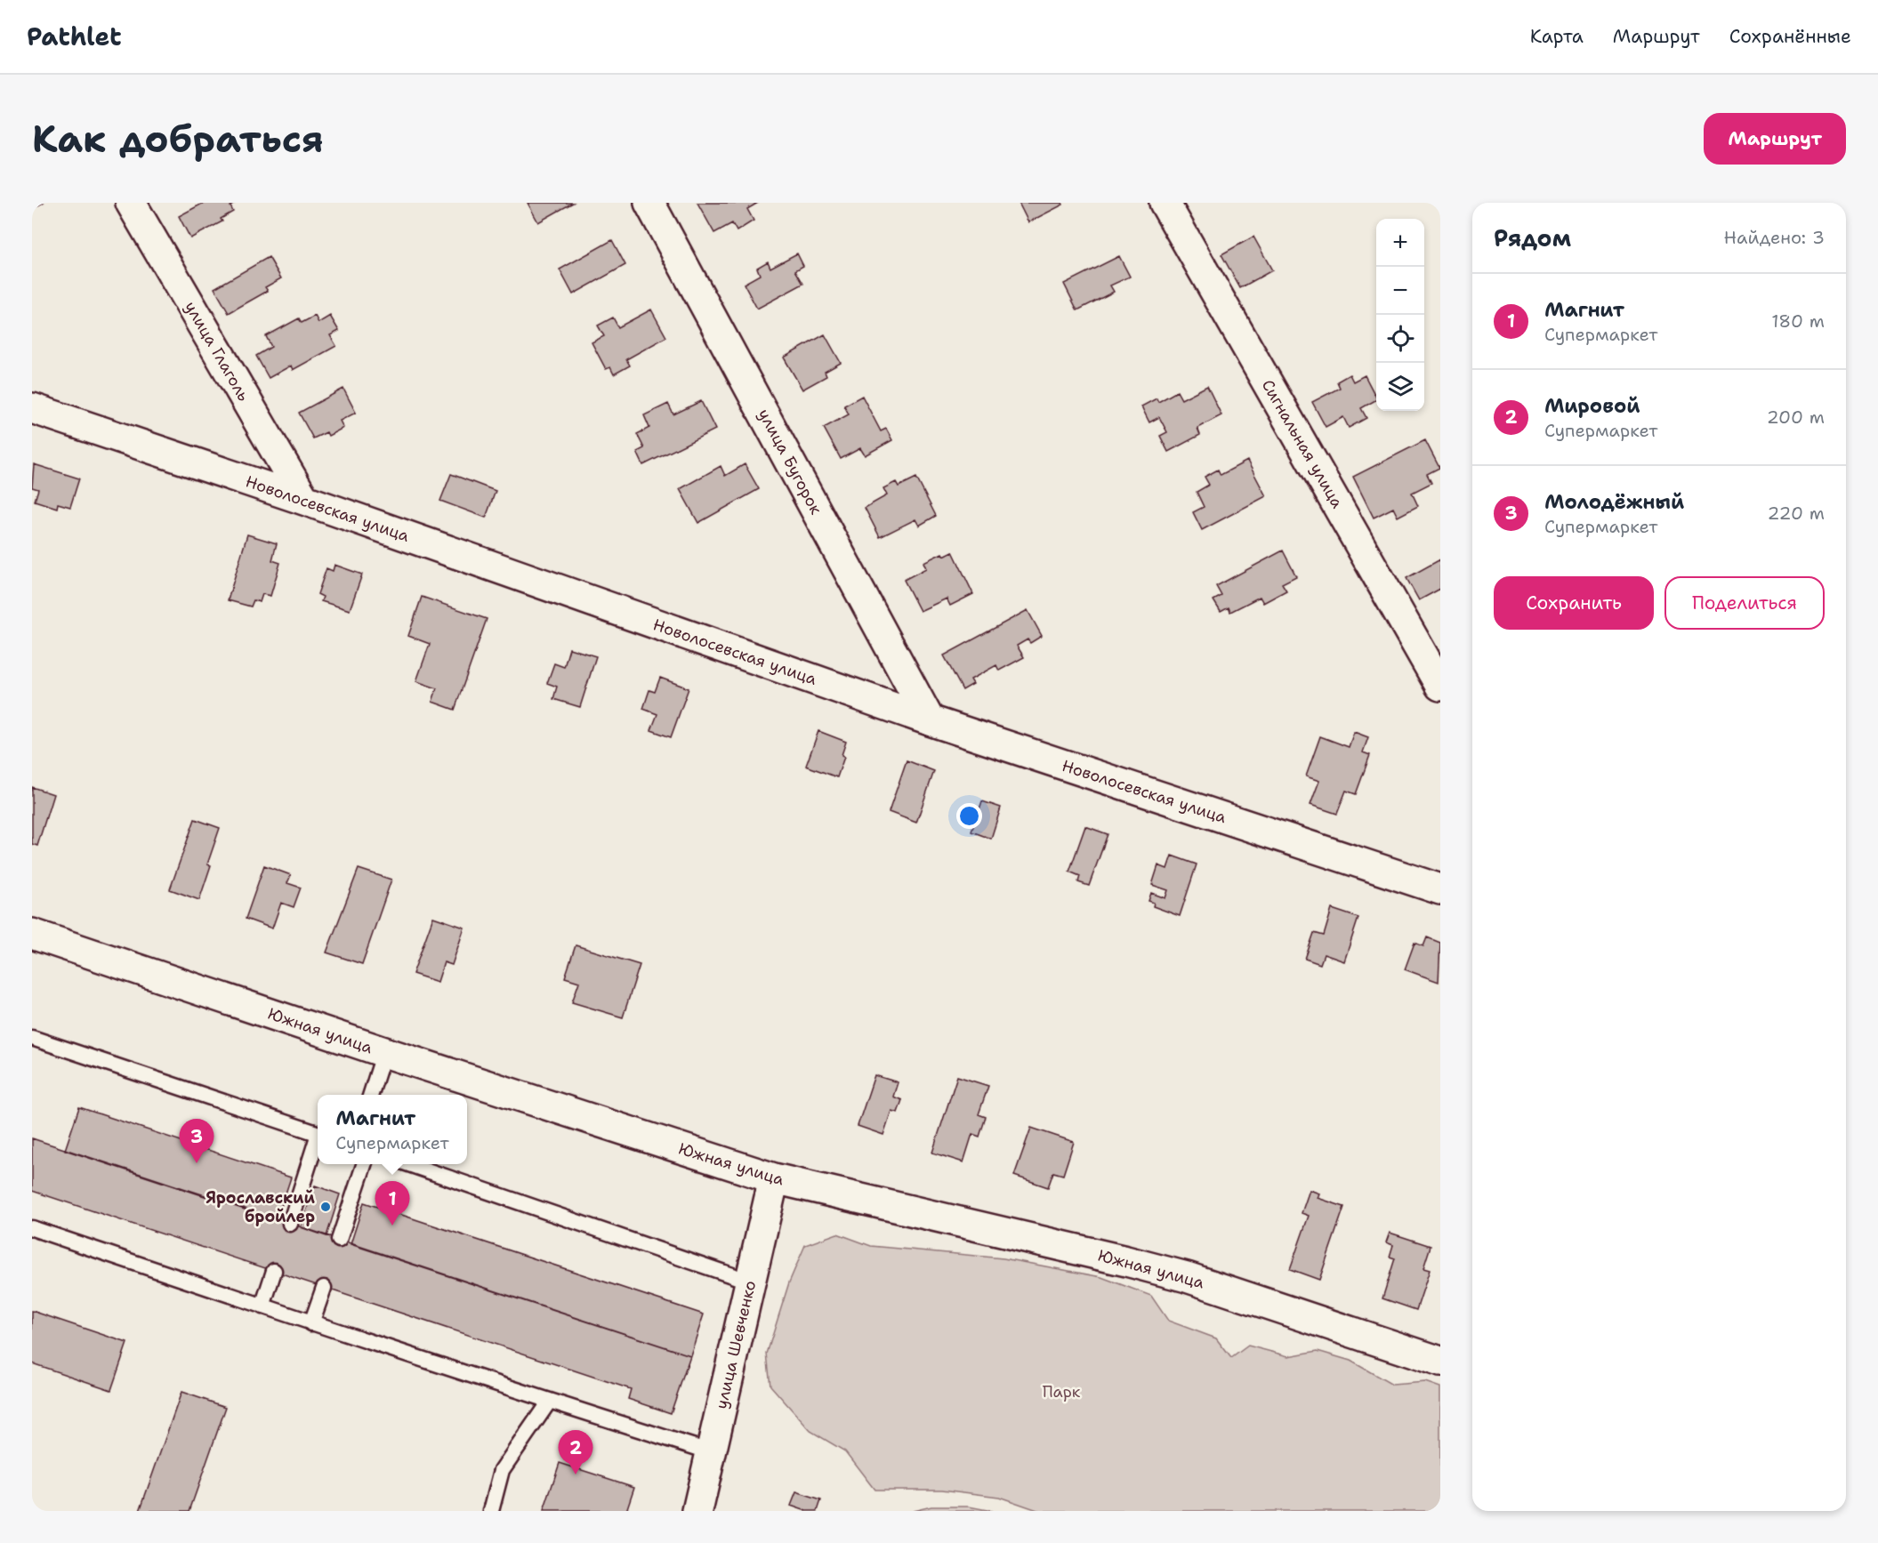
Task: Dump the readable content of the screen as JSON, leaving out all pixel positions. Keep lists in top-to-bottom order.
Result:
{
  "streets": {
    "street": [
      "улица Глаголь",
      "Сигнальная улица",
      "улица Бугорок",
      "Новолосевская улица",
      "Южная улица",
      "улица Шевченко"
    ]
  },
  "crossings": [
    ["улица Глаголь", "Новолосевская улица"],
    ["улица Бугорок", "Новолосевская улица"],
    ["Южная улица", "улица Шевченко"]
  ],
  "parks": ["Парк"],
  "places": ["Ярославский бройлер"],
  "page": {
    "header": "Pathlet",
    "nav": ["Карта", "Маршрут", "Сохранённые"],
    "buttons": [
      "Маршрут",
      ["Сохранить", "Поделиться"]
    ],
    "title": "Как добраться",
    "heading": ["Рядом", "Найдено: 3"],
    "map_buttons": ["+", "−"],
    "list": [
      {
        "mark": "1",
        "name": "Магнит",
        "note": "Супермаркет",
        "value": "180 m"
      },
      {
        "mark": "2",
        "name": "Мировой",
        "note": "Супермаркет",
        "value": "200 m"
      },
      {
        "mark": "3",
        "name": "Молодёжный",
        "note": "Супермаркет",
        "value": "220 m"
      }
    ],
    "popup": ["Магнит", "Супермаркет"],
    "pins": ["3", "1", "2"]
  }
}
